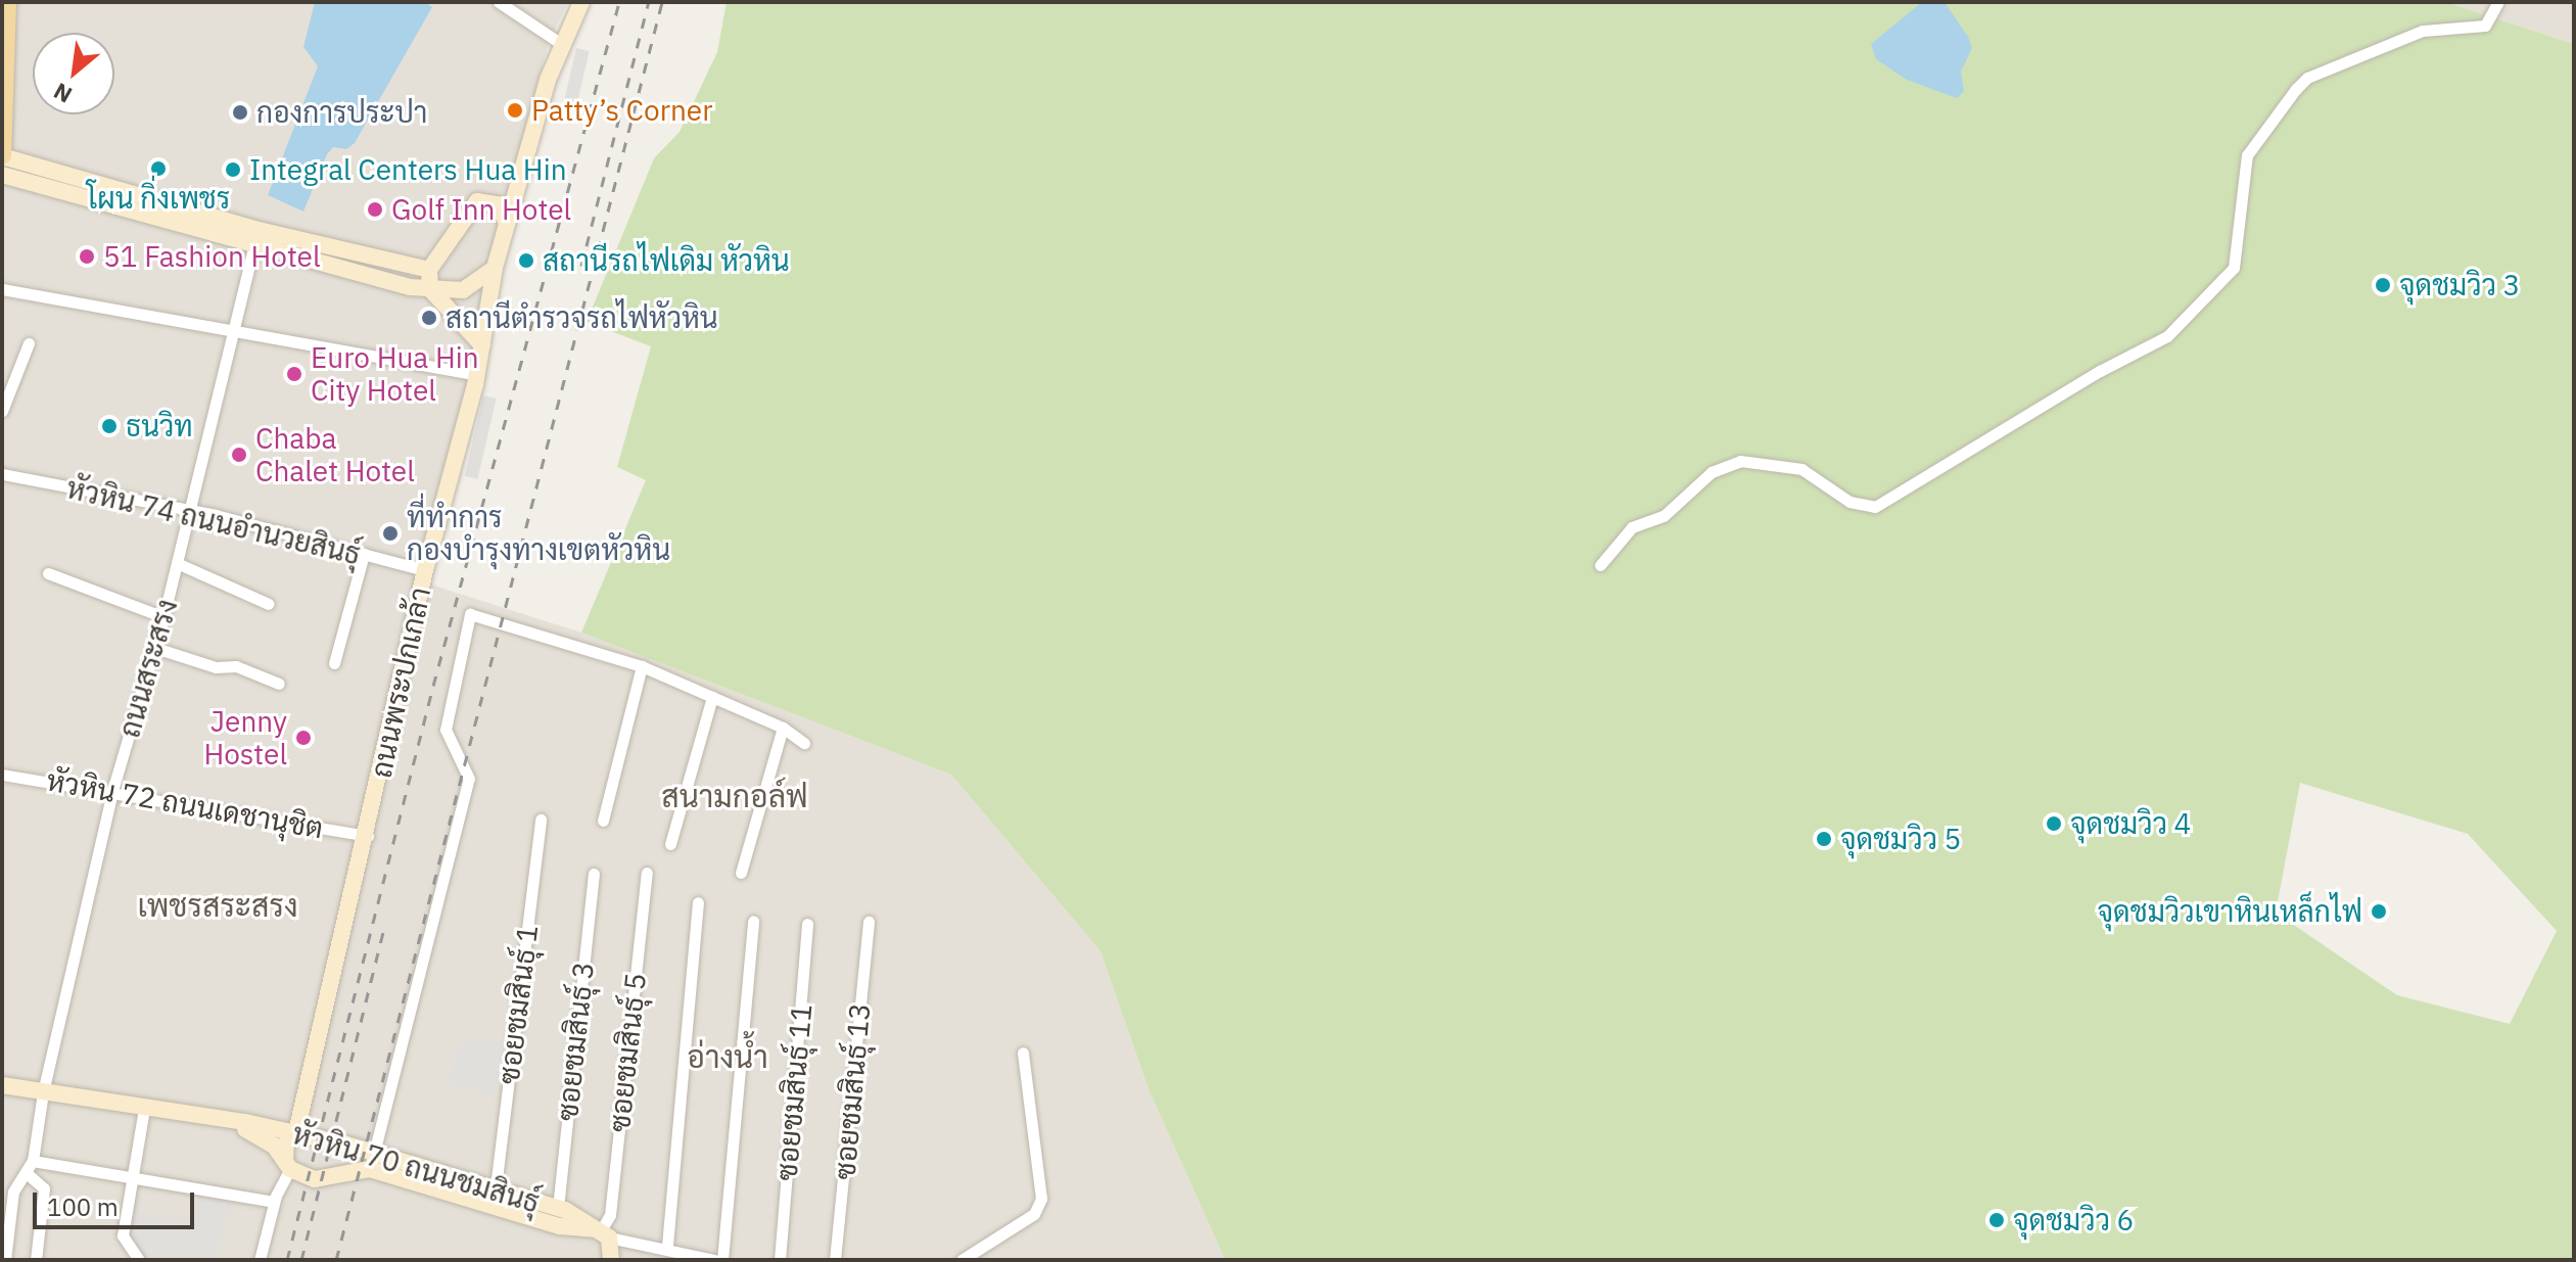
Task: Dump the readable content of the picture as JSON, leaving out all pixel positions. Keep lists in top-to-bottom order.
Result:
{
  "streets": {
    "street": [
      "หัวหิน 74 ถนนอำนวยสินธุ์",
      "ถนนสระสรง",
      "ถนนพระปกเกล้า",
      "หัวหิน 72 ถนนเดชานุชิต",
      "ซอยชมสินธุ์ 1",
      "ซอยชมสินธุ์ 3",
      "ซอยชมสินธุ์ 5",
      "ซอยชมสินธุ์ 13",
      "ซอยชมสินธุ์ 11",
      "หัวหิน 70 ถนนชมสินธุ์"
    ]
  },
  "crossings": [
    ["หัวหิน 74 ถนนอำนวยสินธุ์", "ถนนสระสรง"],
    ["หัวหิน 74 ถนนอำนวยสินธุ์", "ถนนพระปกเกล้า"],
    ["ถนนสระสรง", "หัวหิน 72 ถนนเดชานุชิต"],
    ["ถนนสระสรง", "หัวหิน 70 ถนนชมสินธุ์"],
    ["ถนนพระปกเกล้า", "หัวหิน 72 ถนนเดชานุชิต"],
    ["ถนนพระปกเกล้า", "หัวหิน 70 ถนนชมสินธุ์"],
    ["ซอยชมสินธุ์ 1", "หัวหิน 70 ถนนชมสินธุ์"],
    ["ซอยชมสินธุ์ 3", "หัวหิน 70 ถนนชมสินธุ์"],
    ["ซอยชมสินธุ์ 5", "หัวหิน 70 ถนนชมสินธุ์"]
  ],
  "districts": ["สนามกอล์ฟ", "เพชรสระสรง", "อ่างน้ำ"],
  "places": [
    "Patty’s Corner",
    "กองการประปา",
    "โผน กิ่งเพชร",
    "Integral Centers Hua Hin",
    "Golf Inn Hotel",
    "51 Fashion Hotel",
    "สถานีรถไฟเดิม หัวหิน",
    "จุดชมวิว 3",
    "สถานีตำรวจรถไฟหัวหิน",
    "Euro Hua Hin City Hotel",
    "ธนวิท",
    "Chaba Chalet Hotel",
    "ที่ทำการ กองบำรุงทางเขตหัวหิน",
    "Jenny Hostel",
    "จุดชมวิว 4",
    "จุดชมวิว 5",
    "จุดชมวิวเขาหินเหล็กไฟ",
    "จุดชมวิว 6"
  ],
  "scale_bar": "100 m",
  "north": "bottom left"
}
